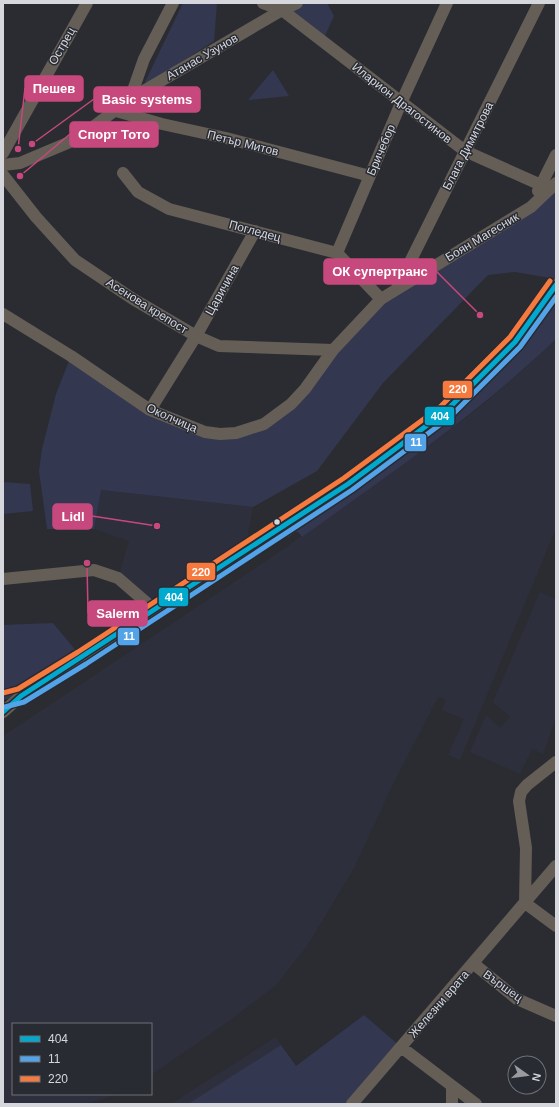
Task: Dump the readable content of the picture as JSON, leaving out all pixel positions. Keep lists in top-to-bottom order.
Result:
{
  "streets": {
    "street": [
      "Острец",
      "Атанас Узунов",
      "Иларион Драгостинов",
      "Петър Митов",
      "Блага Димитрова",
      "Бричебор",
      "Погледец",
      "Боян Магесник",
      "Царичина",
      "Асенова крепост",
      "Околчица",
      "Вършец",
      "Железни врата"
    ]
  },
  "crossings": [
    ["Атанас Узунов", "Иларион Драгостинов"],
    ["Атанас Узунов", "Петър Митов"],
    ["Иларион Драгостинов", "Блага Димитрова"],
    ["Иларион Драгостинов", "Бричебор"],
    ["Иларион Драгостинов", "Боян Магесник"],
    ["Петър Митов", "Бричебор"],
    ["Блага Димитрова", "Боян Магесник"],
    ["Бричебор", "Погледец"],
    ["Погледец", "Царичина"],
    ["Боян Магесник", "Асенова крепост"],
    ["Боян Магесник", "Околчица"],
    ["Царичина", "Асенова крепост"],
    ["Царичина", "Околчица"],
    ["Асенова крепост", "Околчица"],
    ["Вършец", "Железни врата"]
  ],
  "places": [
    "Basic systems",
    "Пешев",
    "Спорт Тото",
    "ОК супертранс",
    "Lidl",
    "Salerm"
  ],
  "lines": ["transit line 220", "transit line 404", "transit line 11"],
  "legend": ["404", "11", "220"],
  "north": "right"
}
